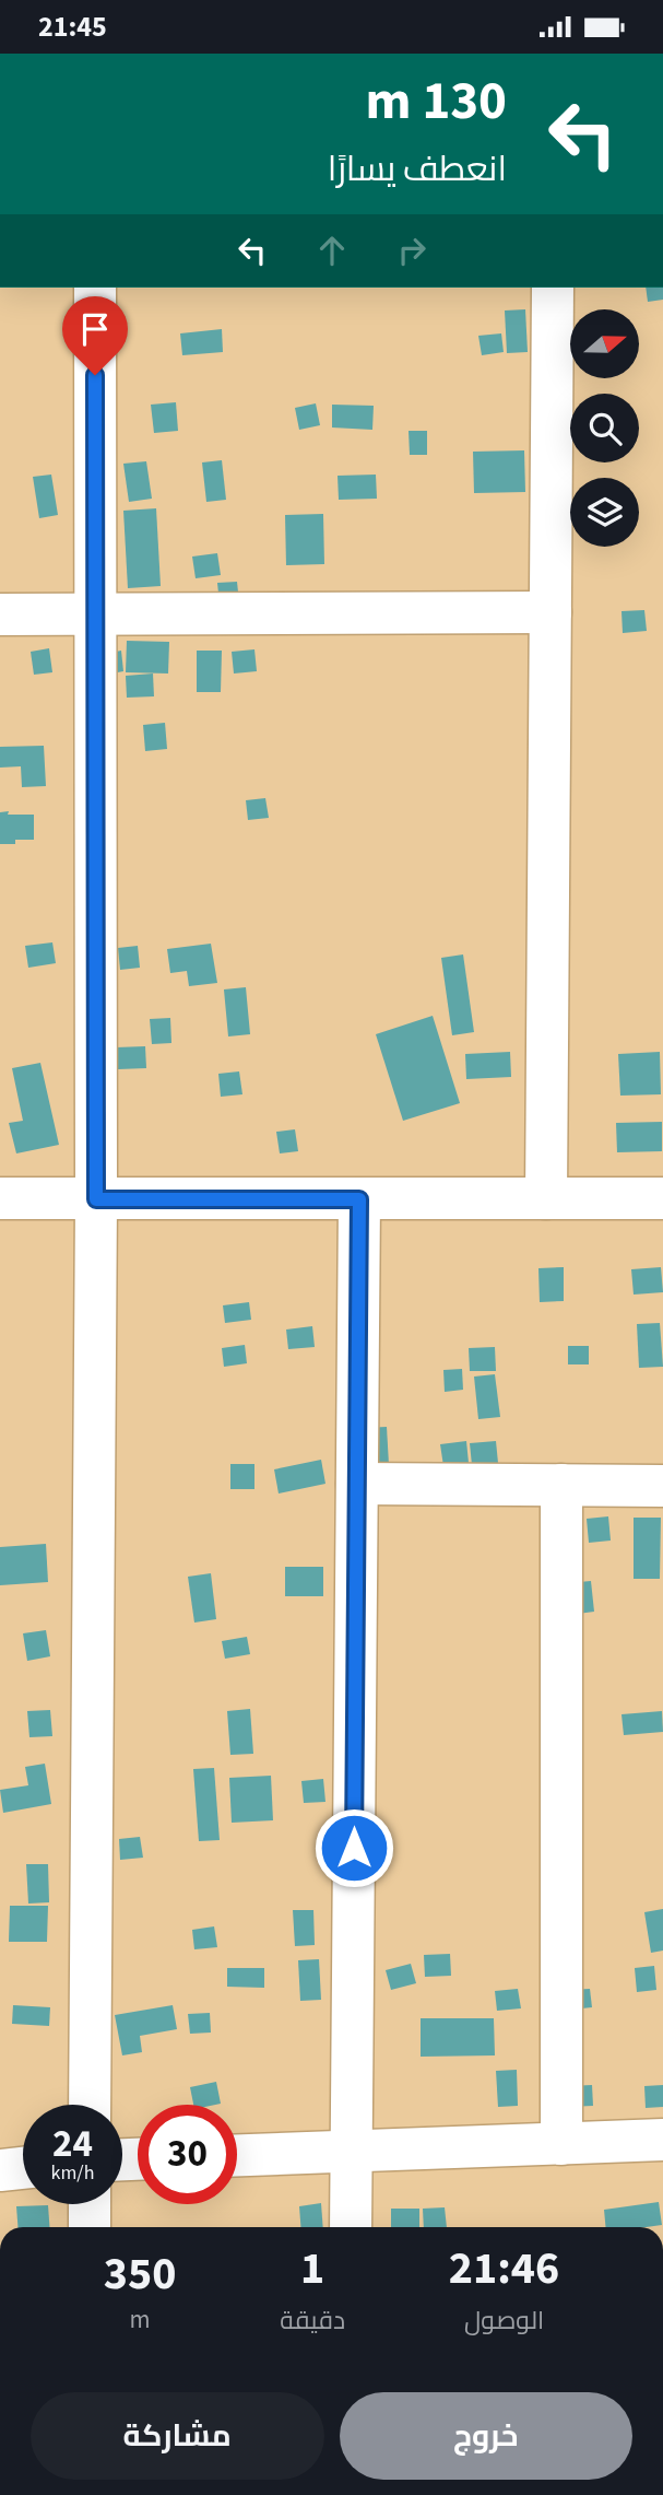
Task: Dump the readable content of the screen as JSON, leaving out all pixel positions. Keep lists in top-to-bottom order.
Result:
{
  "north": "right",
  "page": {
    "status": "21:45",
    "turn": ["130 m", "انعطف يسارًا"],
    "speed": "24 km/h",
    "limit": "30",
    "eta": [
      "21:46",
      "الوصول",
      "1",
      "دقيقة",
      "350",
      "m"
    ],
    "buttons": ["خروج", "مشاركة"]
  }
}
